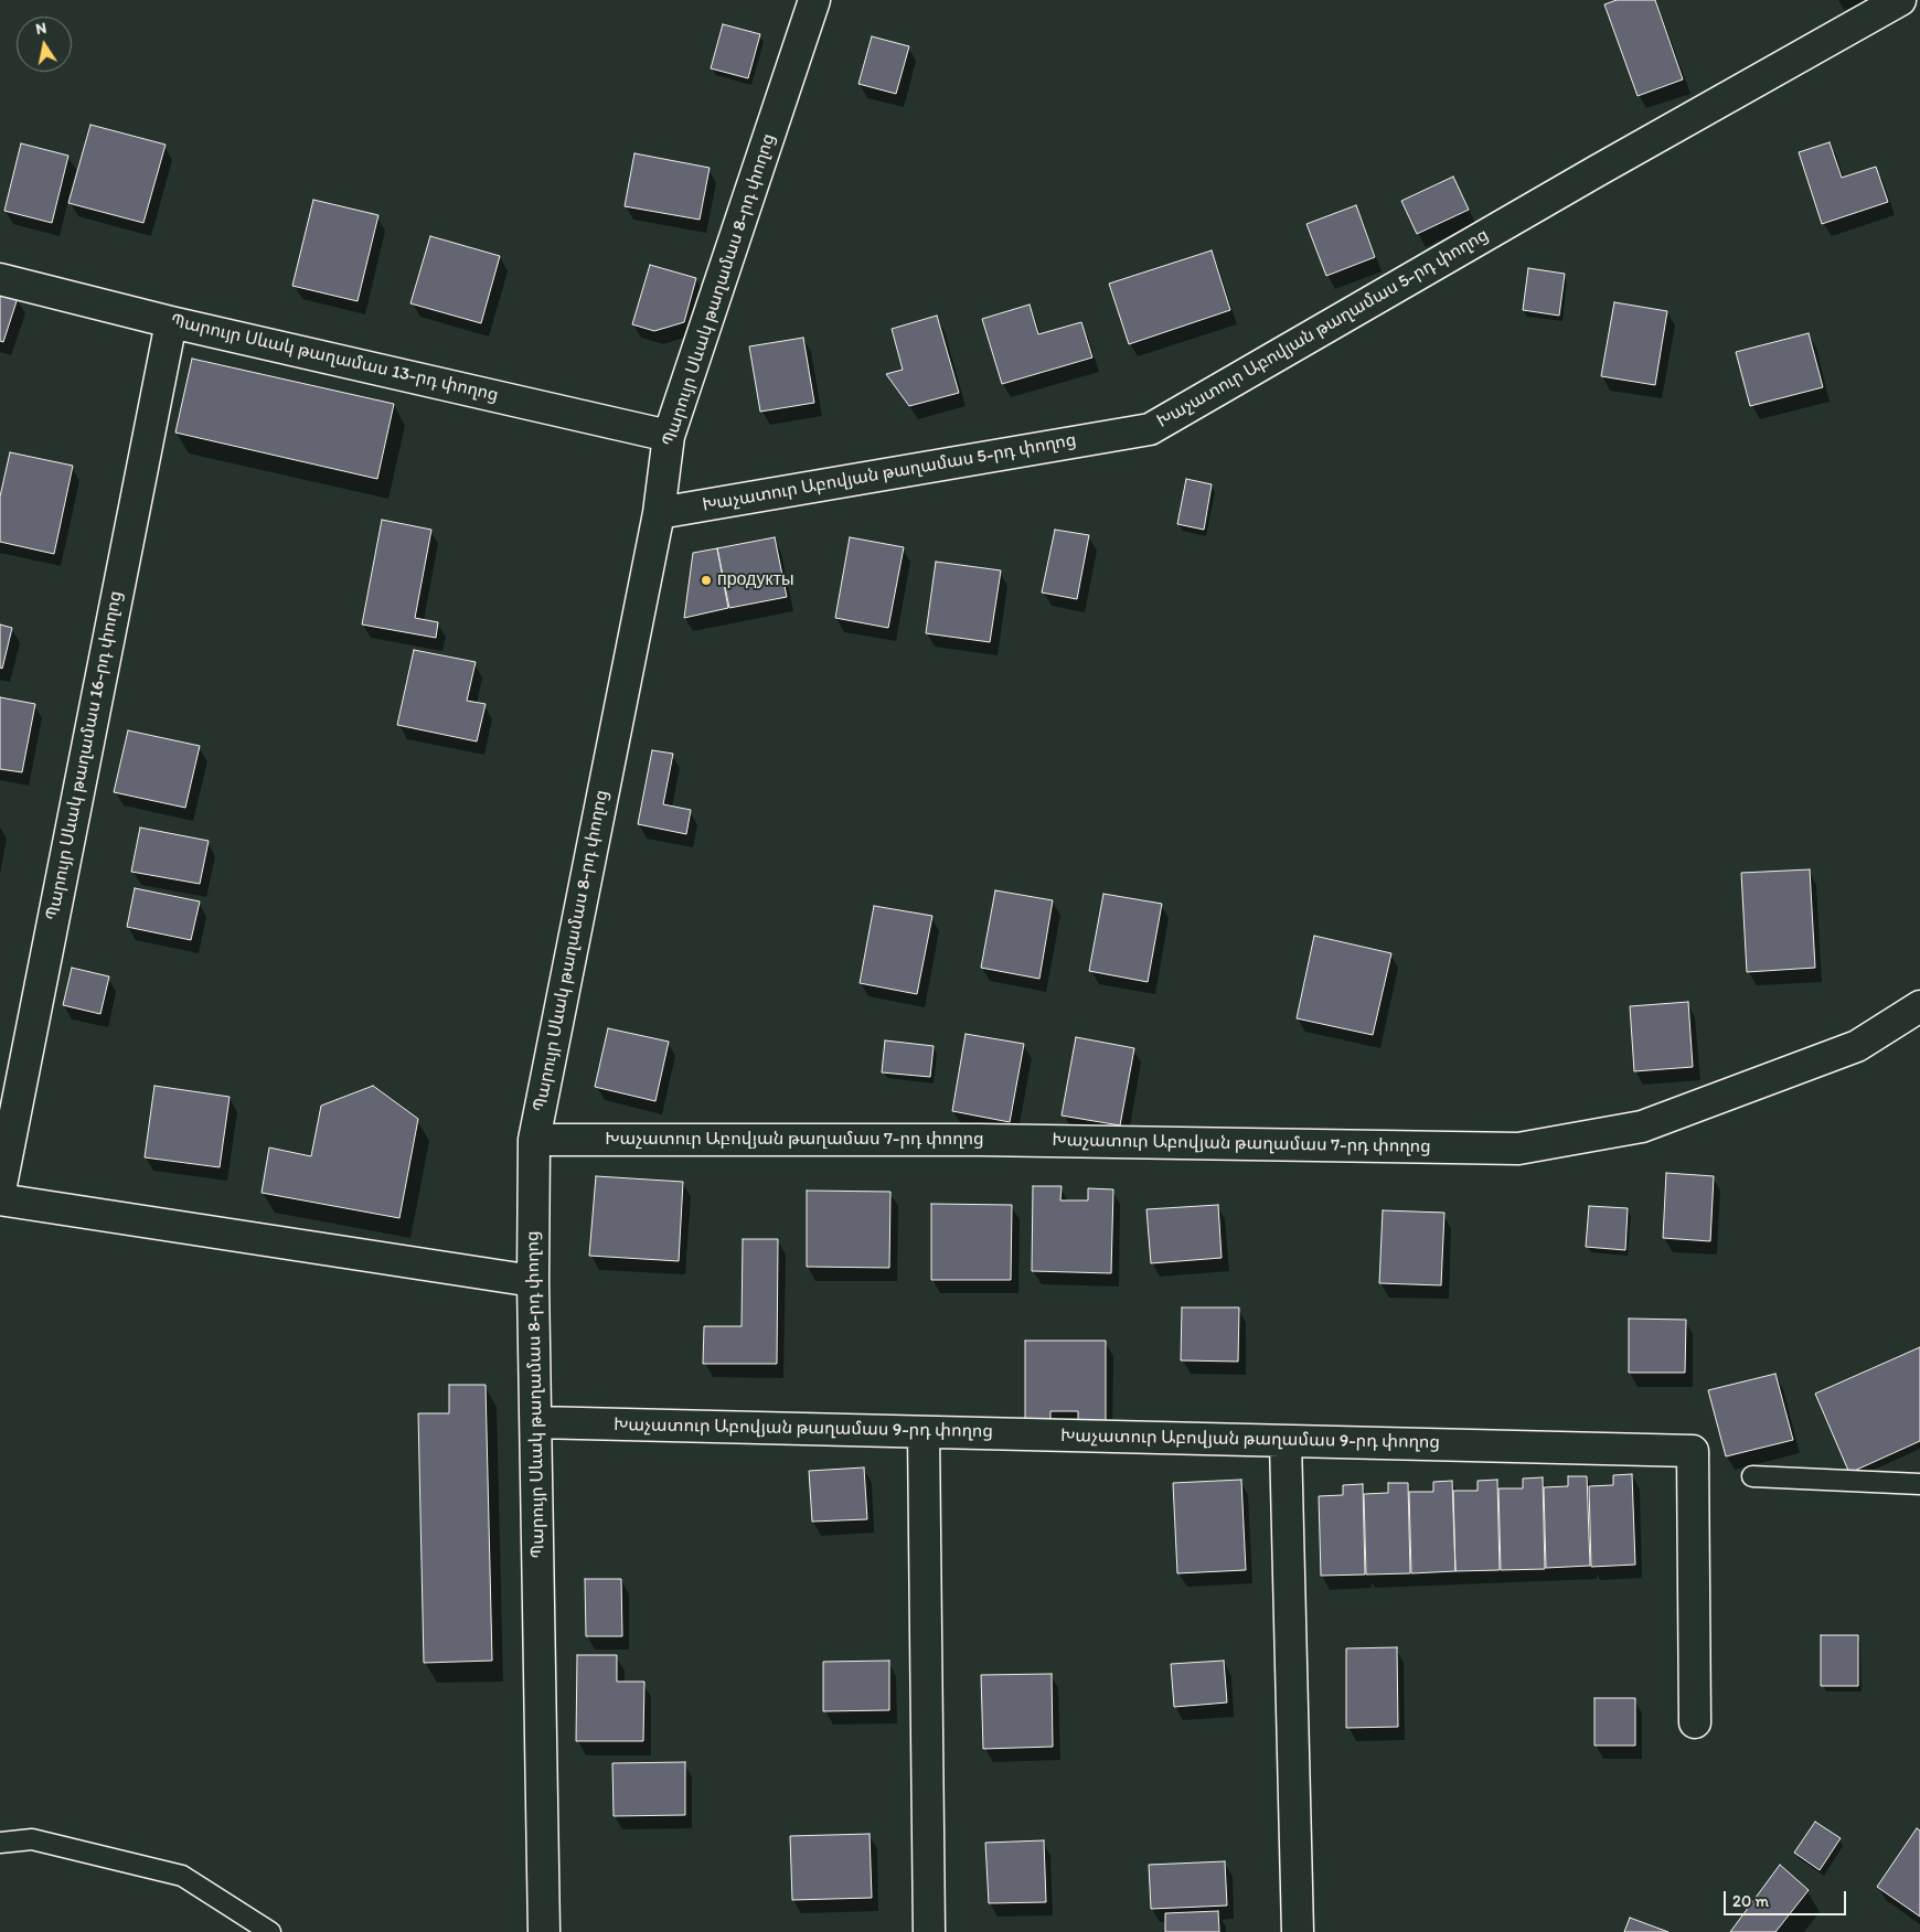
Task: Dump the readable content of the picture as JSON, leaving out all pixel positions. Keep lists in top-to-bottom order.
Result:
{
  "streets": {
    "street": [
      "Պարույր Սևակ թաղամաս 8-րդ փողոց",
      "Խաչատուր Աբովյան թաղամաս 5-րդ փողոց",
      "Պարույր Սևակ թաղամաս 13-րդ փողոց",
      "Պարույր Սևակ թաղամաս 16-րդ փողոց",
      "Խաչատուր Աբովյան թաղամաս 7-րդ փողոց",
      "Խաչատուր Աբովյան թաղամաս 9-րդ փողոց"
    ]
  },
  "crossings": [
    ["Պարույր Սևակ թաղամաս 8-րդ փողոց", "Խաչատուր Աբովյան թաղամաս 5-րդ փողոց"],
    ["Պարույր Սևակ թաղամաս 8-րդ փողոց", "Պարույր Սևակ թաղամաս 13-րդ փողոց"],
    ["Պարույր Սևակ թաղամաս 8-րդ փողոց", "Խաչատուր Աբովյան թաղամաս 7-րդ փողոց"],
    ["Պարույր Սևակ թաղամաս 8-րդ փողոց", "Խաչատուր Աբովյան թաղամաս 9-րդ փողոց"],
    ["Պարույր Սևակ թաղամաս 13-րդ փողոց", "Պարույր Սևակ թաղամաս 16-րդ փողոց"]
  ],
  "places": ["продукты"],
  "scale_bar": "20 m",
  "north": "top"
}
